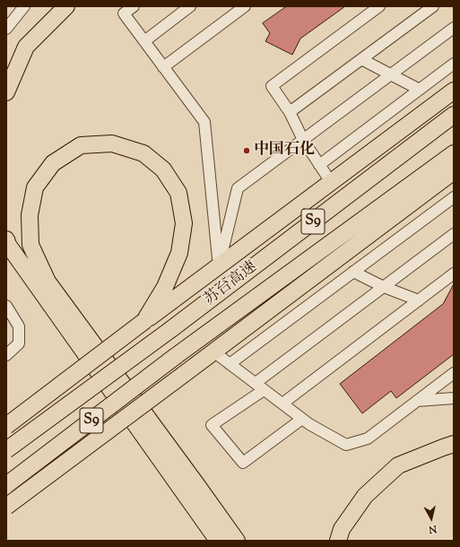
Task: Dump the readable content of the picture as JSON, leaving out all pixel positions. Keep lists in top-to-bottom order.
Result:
{
  "streets": {
    "highway": ["S9", "苏台高速"]
  },
  "places": ["中国石化"],
  "north": "bottom"
}
